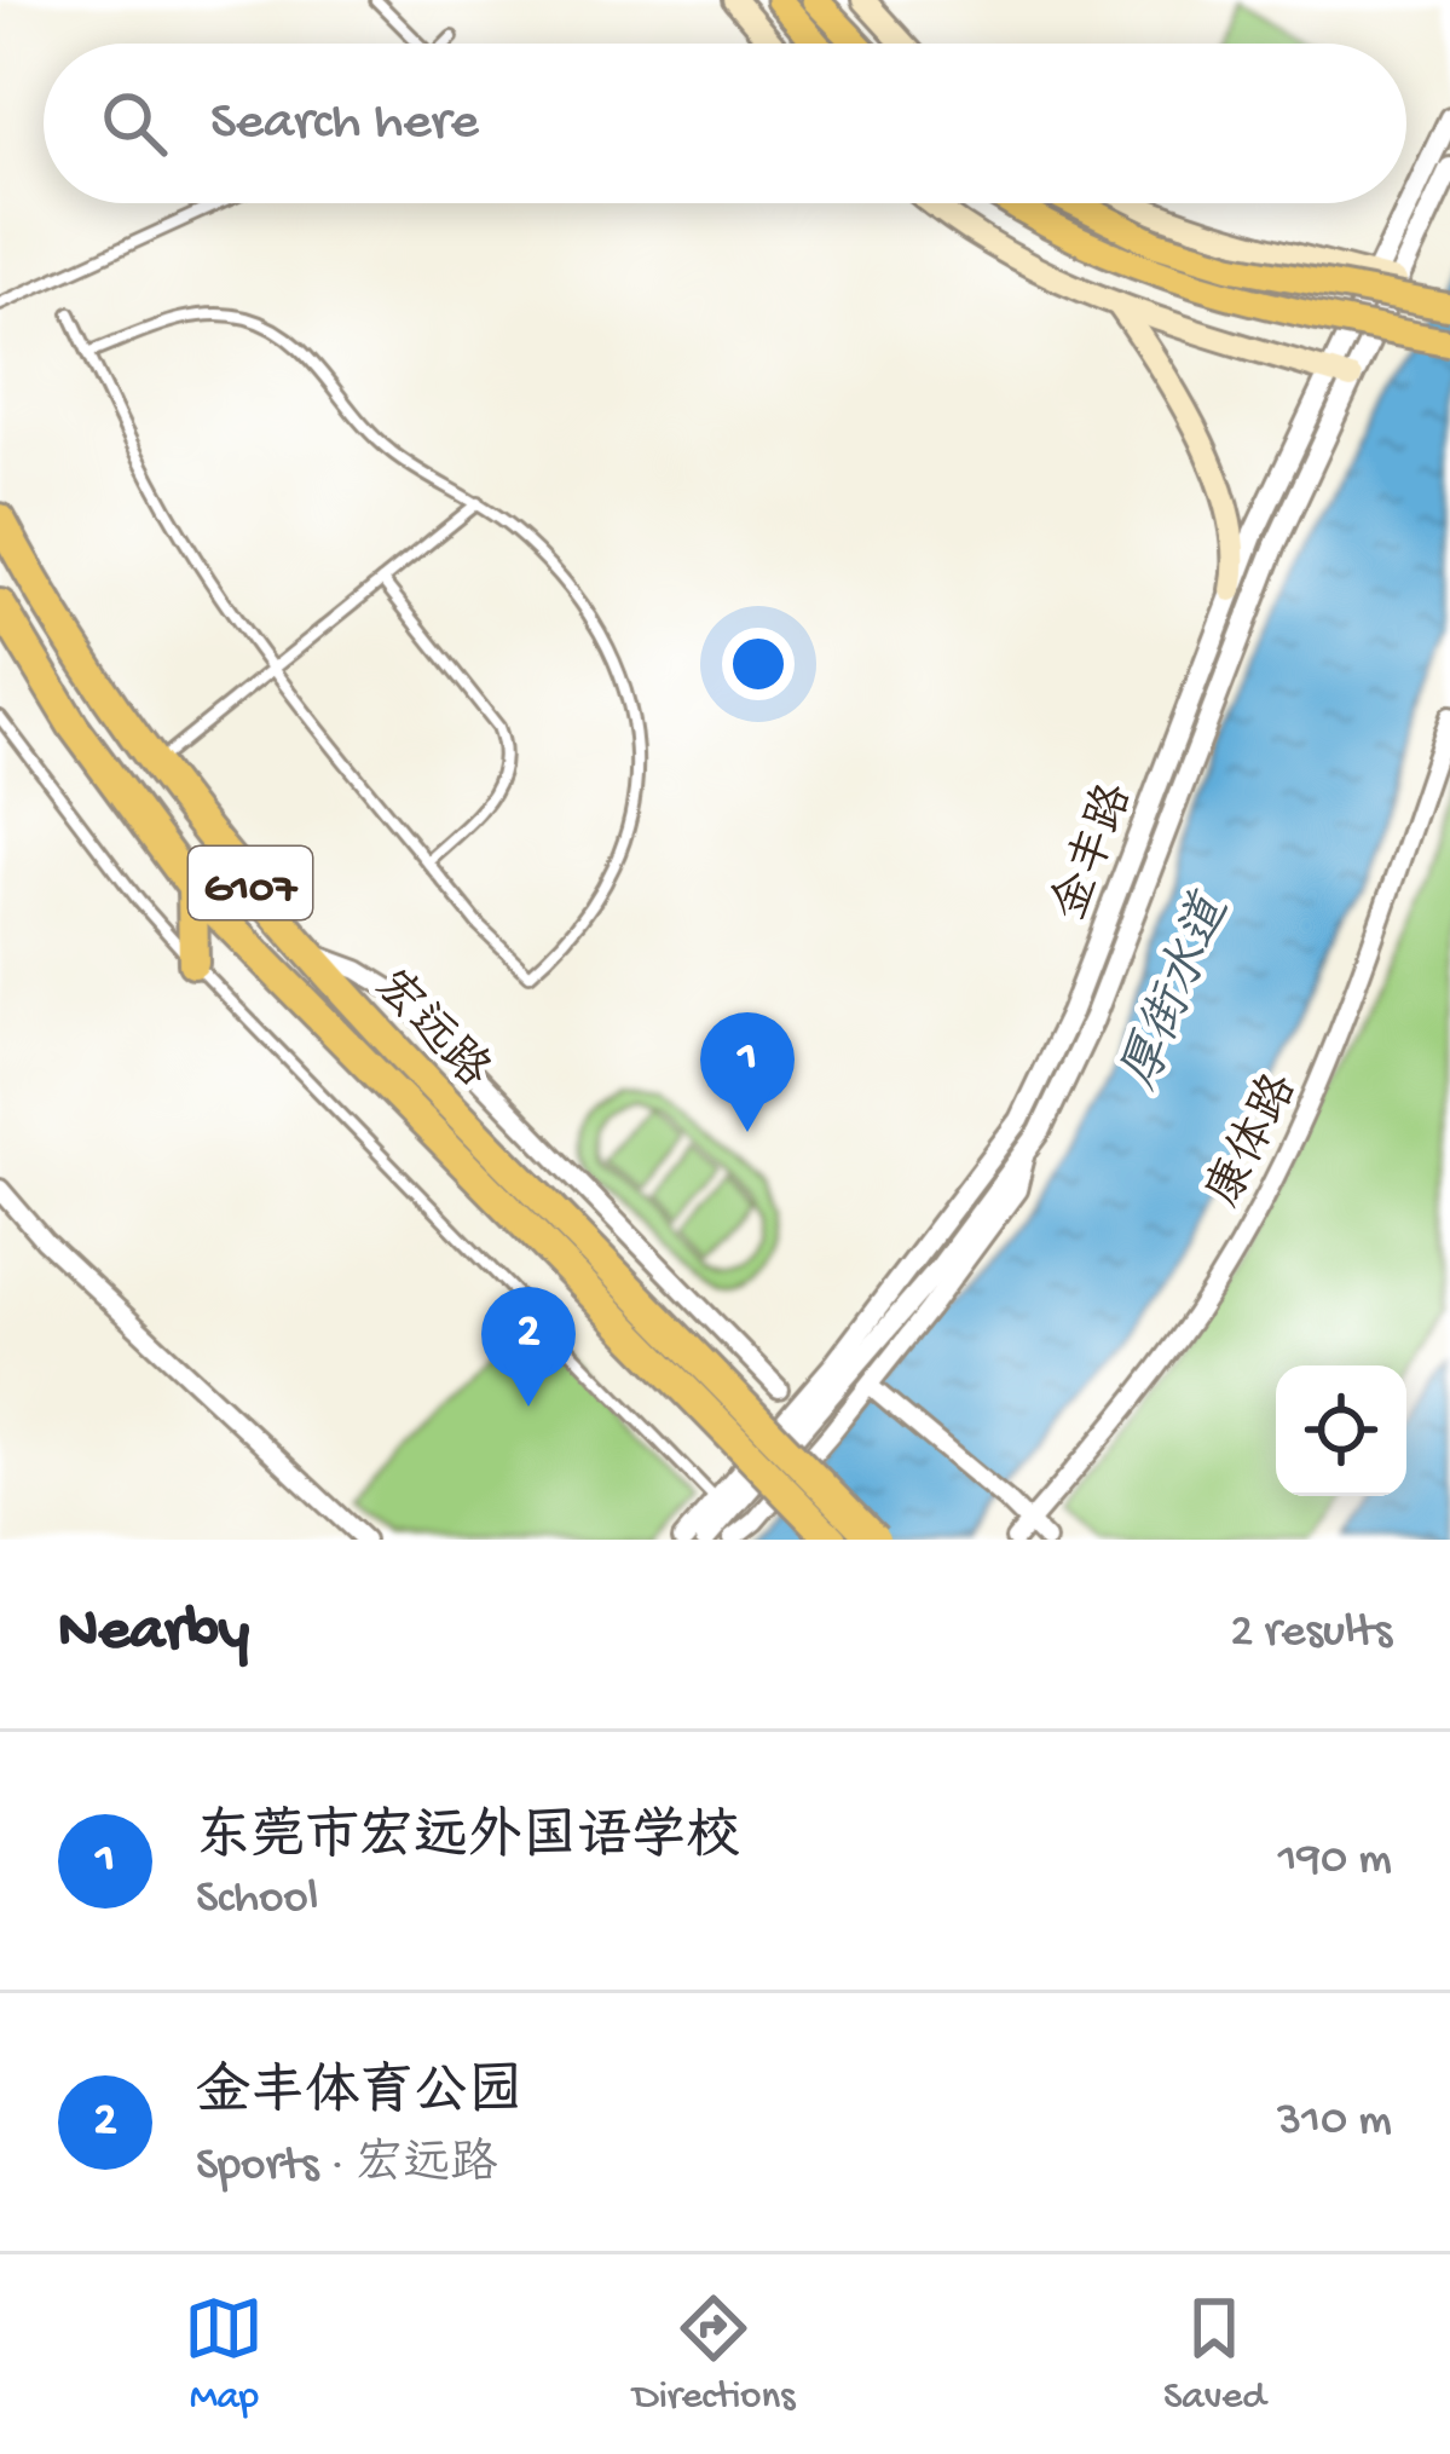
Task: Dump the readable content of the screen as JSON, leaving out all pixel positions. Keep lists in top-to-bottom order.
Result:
{
  "streets": {
    "highway": ["G107", "宏远路"],
    "street": ["金丰路", "康体路"]
  },
  "water": ["厚街水道"],
  "page": {
    "search": "Search here",
    "pins": ["1", "2"],
    "heading": ["Nearby", "2 results"],
    "list": [
      {
        "mark": "1",
        "name": "东莞市宏远外国语学校",
        "note": "School",
        "value": "190 m"
      },
      {
        "mark": "2",
        "name": "金丰体育公园",
        "note": "Sports · 宏远路",
        "value": "310 m"
      }
    ],
    "nav": ["Map", "Directions", "Saved"]
  }
}
